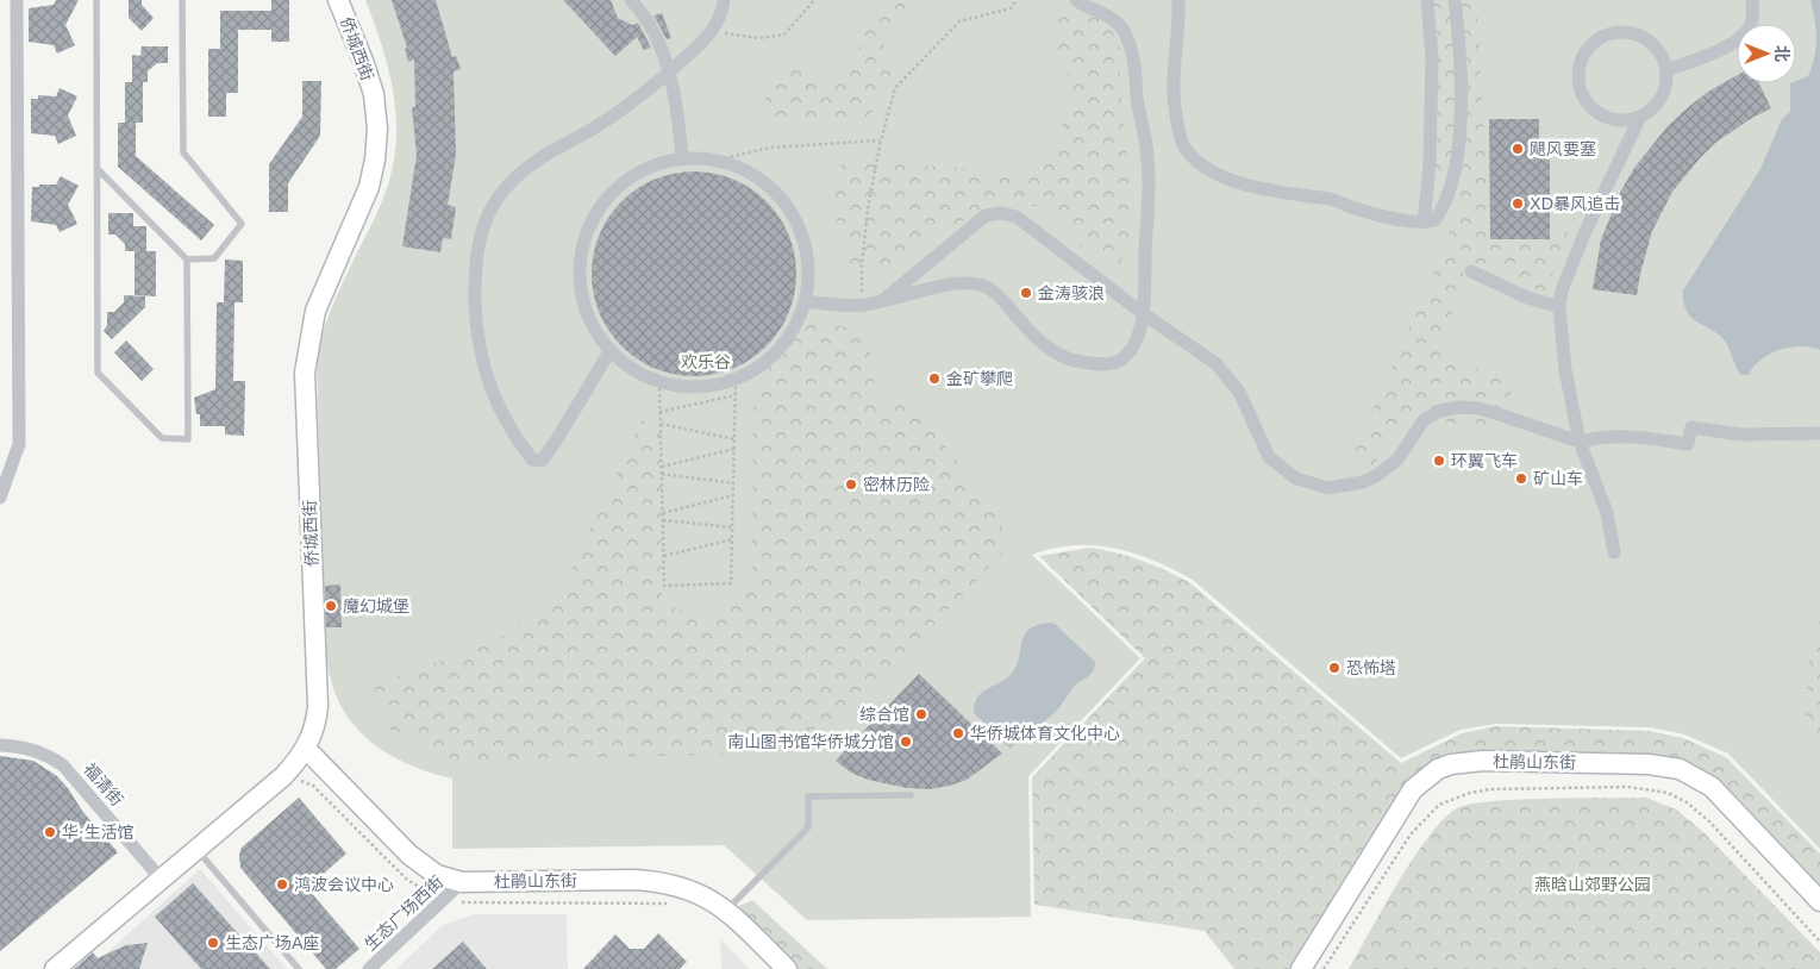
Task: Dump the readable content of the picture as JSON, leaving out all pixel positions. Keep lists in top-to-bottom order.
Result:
{
  "streets": {
    "street": [
      "侨城西街",
      "杜鹃山东街",
      "福清街",
      "生态广场西街"
    ]
  },
  "crossings": [
    ["侨城西街", "杜鹃山东街"],
    ["侨城西街", "福清街"],
    ["杜鹃山东街", "生态广场西街"]
  ],
  "parks": ["欢乐谷", "燕晗山郊野公园"],
  "places": [
    "飓风要塞",
    "XD暴风追击",
    "金涛骇浪",
    "金矿攀爬",
    "环翼飞车",
    "矿山车",
    "密林历险",
    "魔幻城堡",
    "恐怖塔",
    "综合馆",
    "华侨城体育文化中心",
    "南山图书馆华侨城分馆",
    "华·生活馆",
    "鸿波会议中心",
    "生态广场A座"
  ],
  "north": "right"
}
